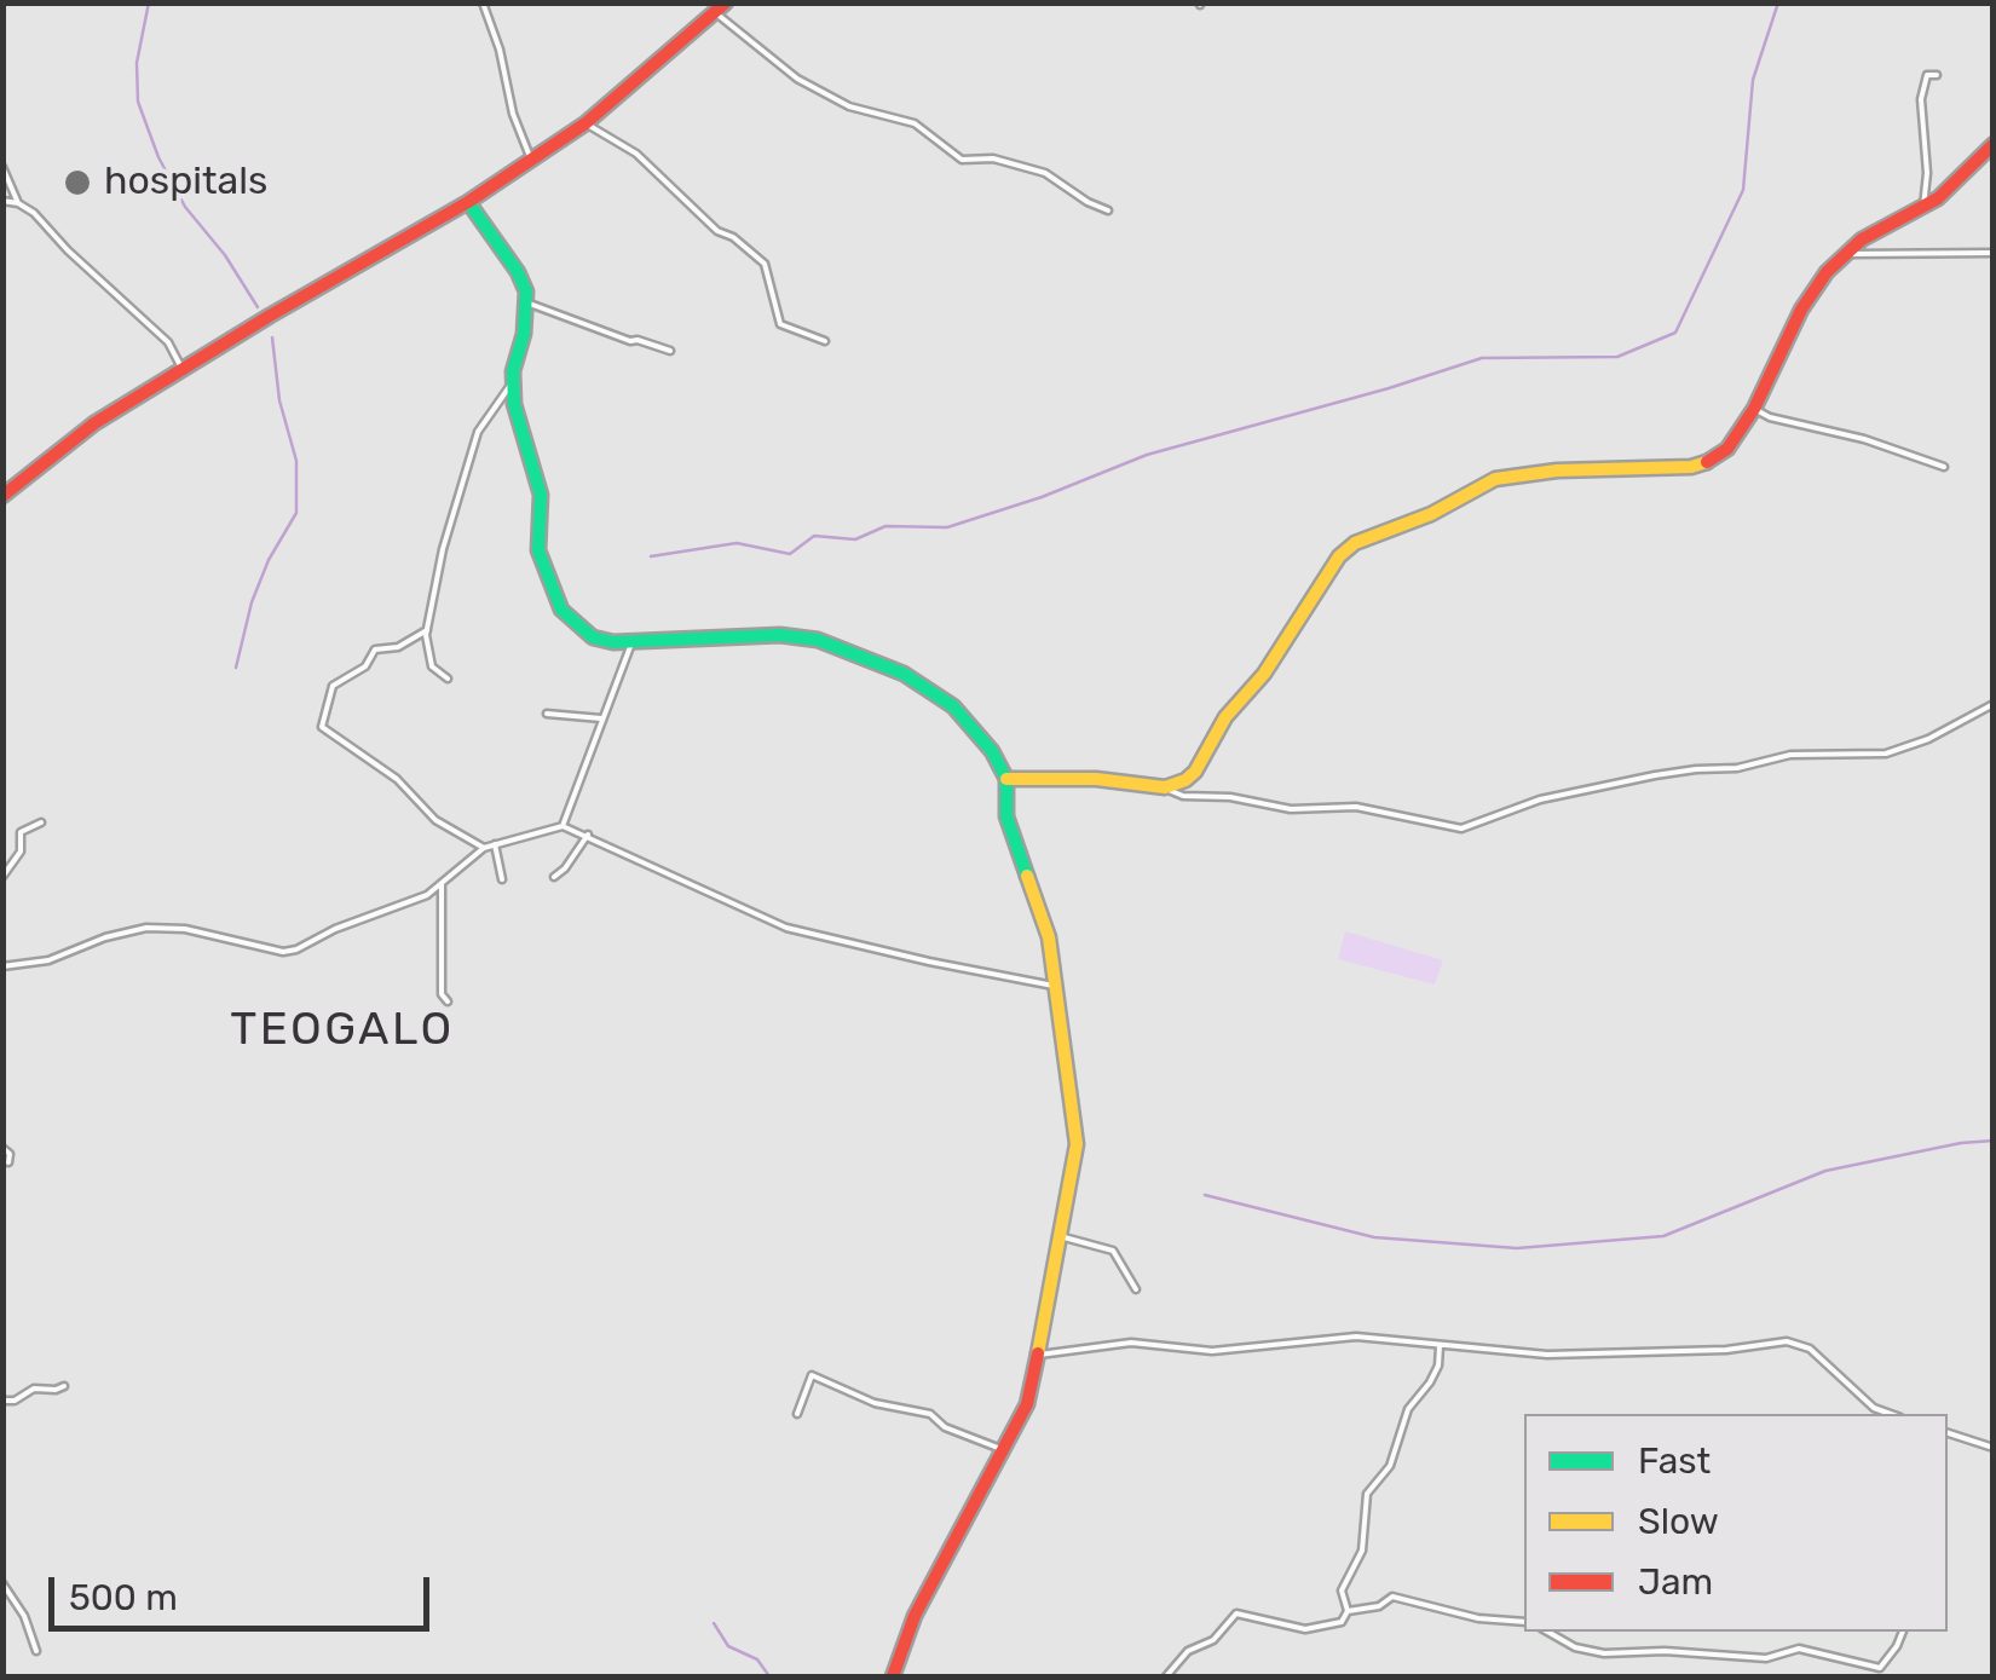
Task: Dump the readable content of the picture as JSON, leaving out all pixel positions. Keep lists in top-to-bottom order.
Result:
{
  "districts": ["TEOGALO"],
  "places": ["hospitals"],
  "legend": ["Fast", "Slow", "Jam"],
  "scale_bar": "500 m"
}
